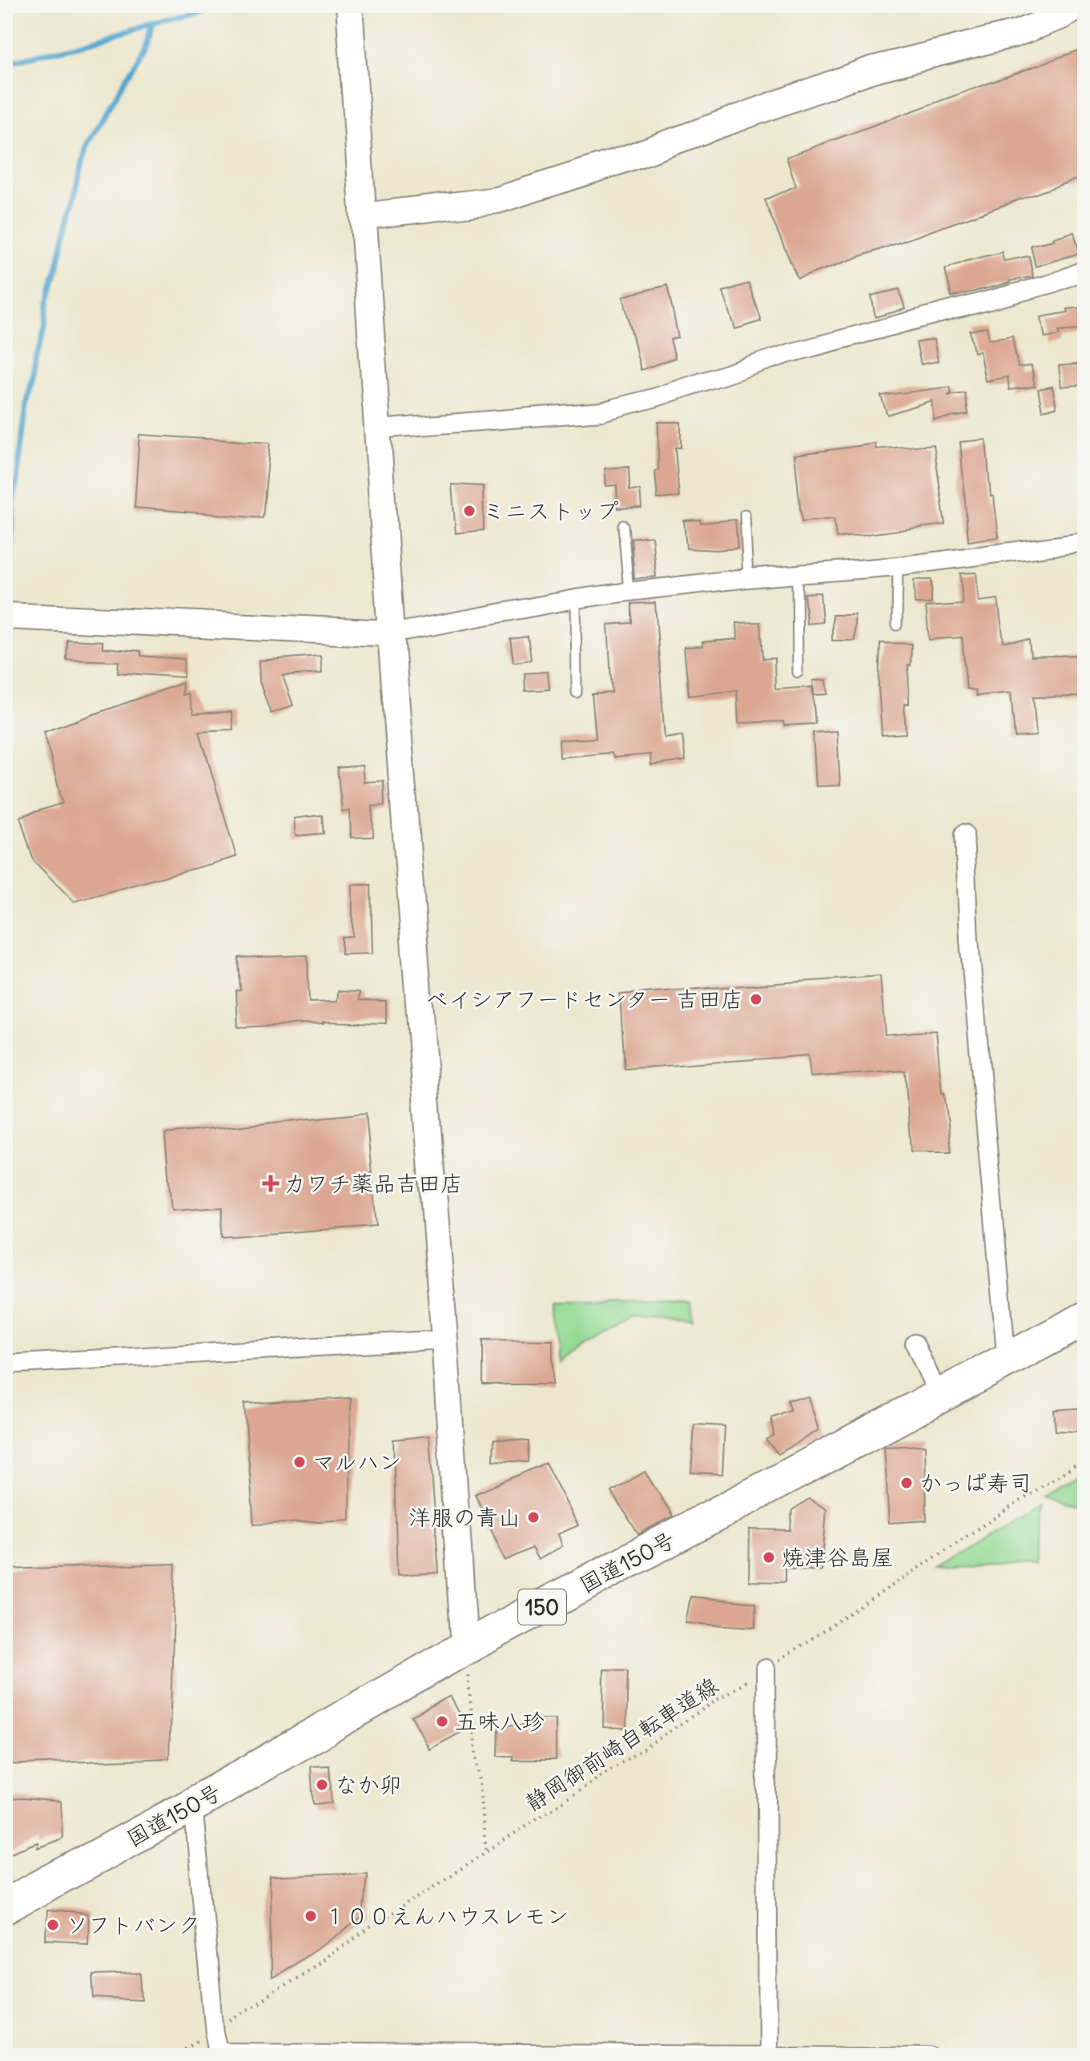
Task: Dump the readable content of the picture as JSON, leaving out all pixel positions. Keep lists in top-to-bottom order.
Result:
{
  "streets": {
    "highway": ["国道150号", "150"],
    "path": ["静岡御前崎自転車道線"]
  },
  "places": {
    "other": [
      "ミニストップ",
      "ベイシアフードセンター 吉田店",
      "マルハン",
      "かっぱ寿司",
      "洋服の青山",
      "焼津谷島屋",
      "五味八珍",
      "なか卯",
      "１００えんハウスレモン",
      "ソフトバンク"
    ],
    "health": ["カワチ薬品吉田店"]
  }
}
